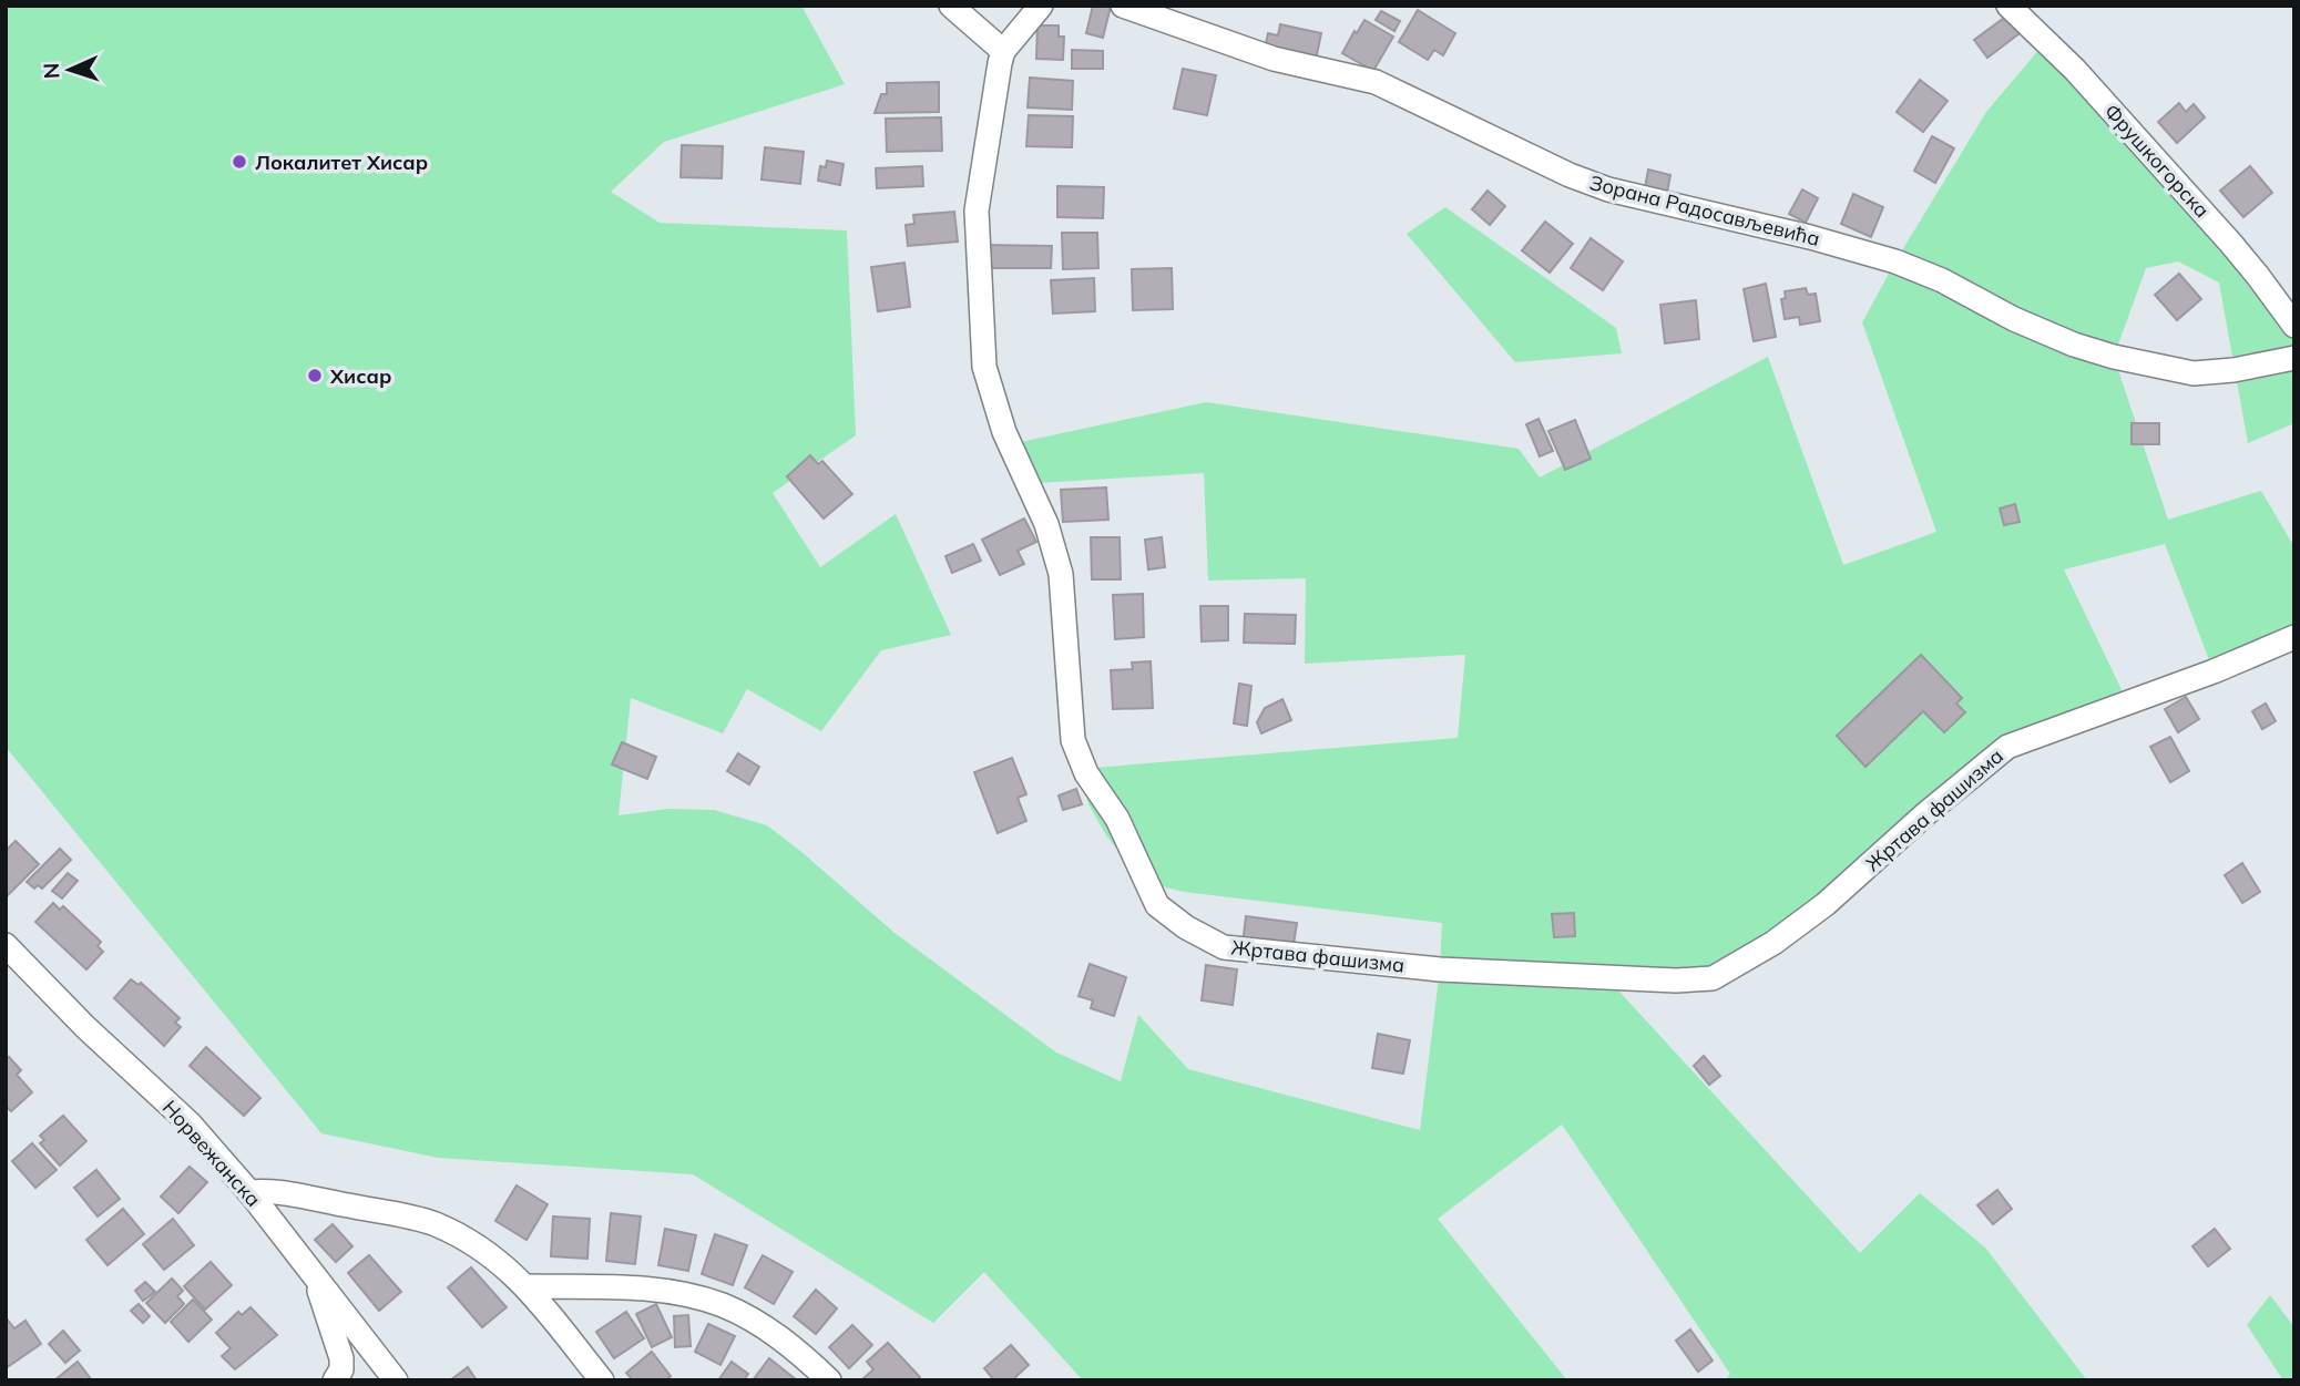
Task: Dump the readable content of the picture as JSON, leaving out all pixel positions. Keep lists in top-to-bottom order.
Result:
{
  "streets": {
    "street": [
      "Фрушкогорска",
      "Зорана Радосављевића",
      "Жртава фашизма",
      "Норвежанска"
    ]
  },
  "places": ["Локалитет Хисар", "Хисар"],
  "north": "left"
}
